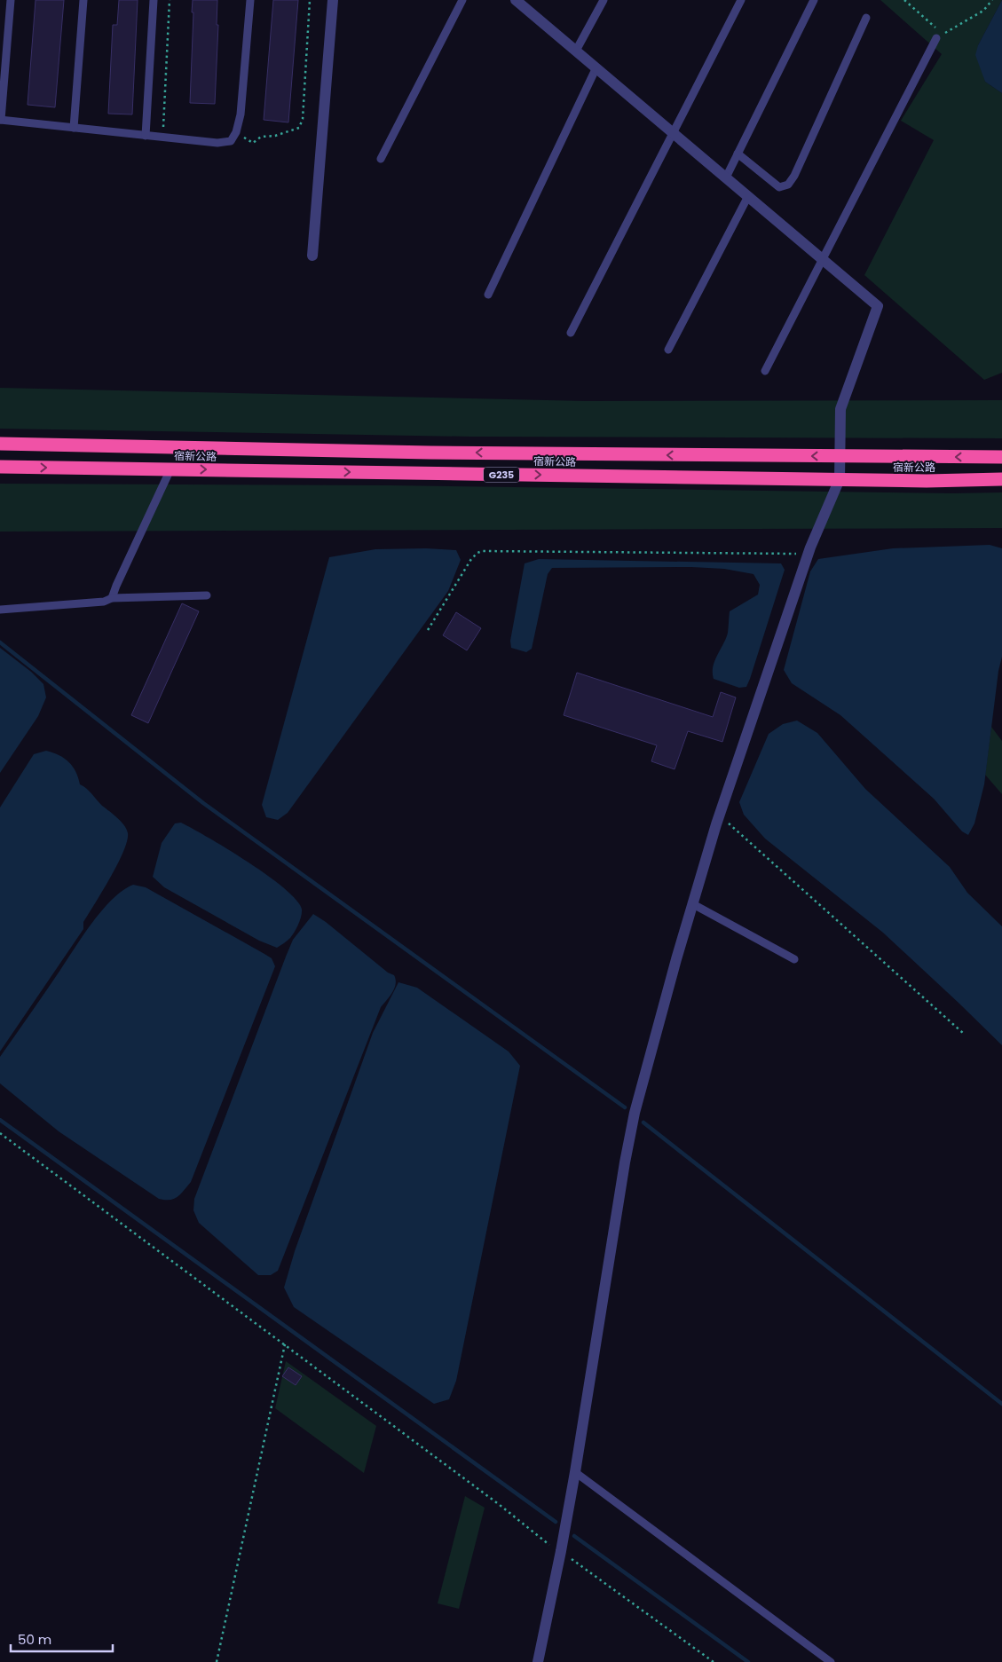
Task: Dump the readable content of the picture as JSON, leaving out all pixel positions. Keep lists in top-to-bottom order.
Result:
{
  "streets": {
    "highway": ["宿新公路", "G235"]
  },
  "scale_bar": "50 m"
}
